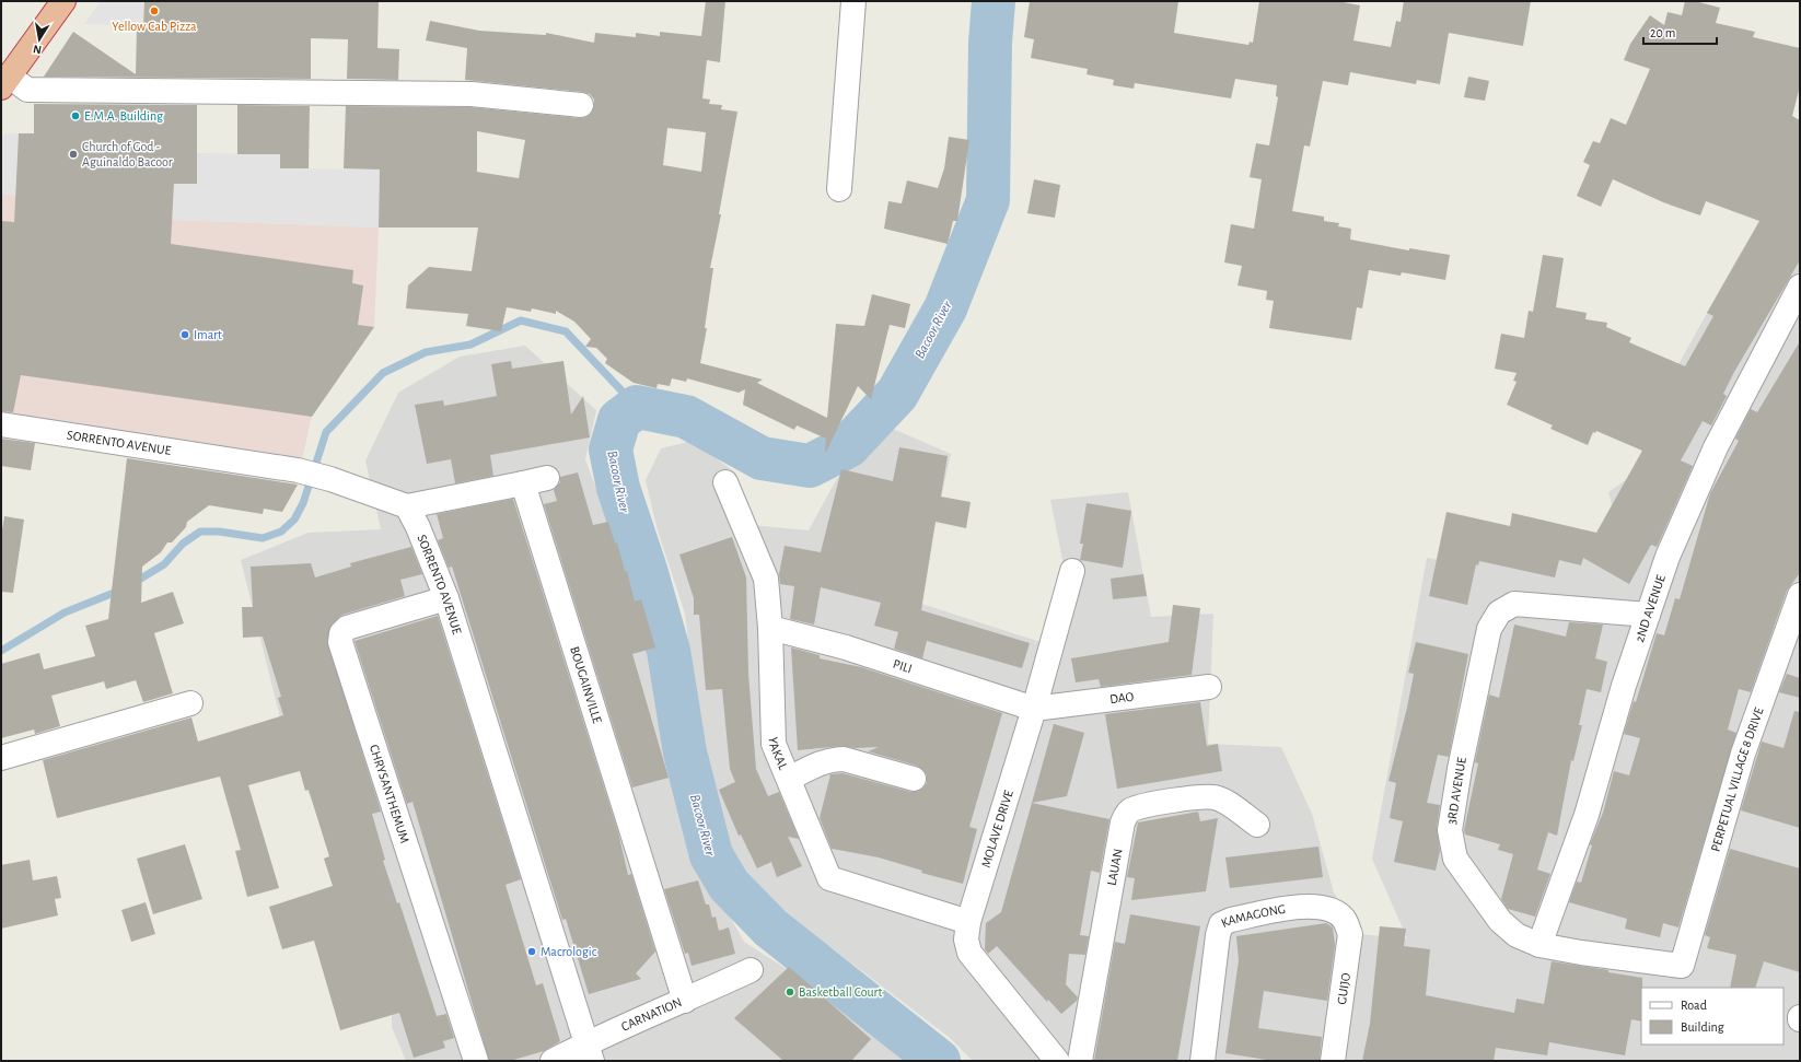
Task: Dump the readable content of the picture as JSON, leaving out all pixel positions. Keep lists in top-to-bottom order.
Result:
{
  "streets": {
    "street": [
      "SORRENTO AVENUE",
      "2ND AVENUE",
      "PILI",
      "BOUGAINVILLE",
      "DAO",
      "YAKAL",
      "PERPETUAL VILLAGE 8 DRIVE",
      "3RD AVENUE",
      "CHRYSANTHEMUM",
      "MOLAVE DRIVE",
      "LAUAN",
      "KAMAGONG",
      "GUIJO",
      "CARNATION"
    ]
  },
  "crossings": [
    ["SORRENTO AVENUE", "CHRYSANTHEMUM"],
    ["SORRENTO AVENUE", "CARNATION"],
    ["2ND AVENUE", "3RD AVENUE"],
    ["PILI", "DAO"],
    ["PILI", "YAKAL"],
    ["PILI", "MOLAVE DRIVE"],
    ["BOUGAINVILLE", "CARNATION"],
    ["DAO", "MOLAVE DRIVE"],
    ["YAKAL", "MOLAVE DRIVE"],
    ["PERPETUAL VILLAGE 8 DRIVE", "3RD AVENUE"],
    ["KAMAGONG", "GUIJO"]
  ],
  "water": ["Bacoor River"],
  "places": [
    "Yellow Cab Pizza",
    "E.M.A. Building",
    "Church of God - Aguinaldo Bacoor",
    "Imart",
    "Macrologic",
    "Basketball Court"
  ],
  "legend": ["Road", "Building"],
  "scale_bar": "20 m",
  "north": "bottom"
}
